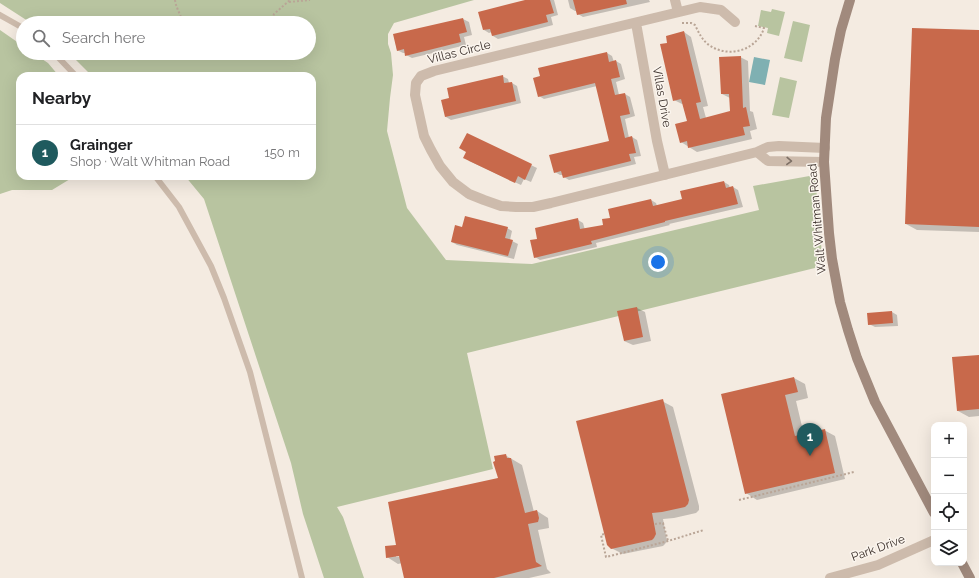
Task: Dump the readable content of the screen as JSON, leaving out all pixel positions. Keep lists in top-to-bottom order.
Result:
{
  "streets": {
    "main road": ["Walt Whitman Road"],
    "street": ["Villas Circle", "Villas Drive", "Park Drive"]
  },
  "crossings": [
    ["Villas Circle", "Villas Drive"],
    ["Villas Circle", "Walt Whitman Road"]
  ],
  "page": {
    "search": "Search here",
    "heading": "Nearby",
    "list": [
      {
        "mark": "1",
        "name": "Grainger",
        "note": "Shop · Walt Whitman Road",
        "value": "150 m"
      }
    ],
    "map_buttons": ["+", "−"],
    "pins": "1"
  }
}
